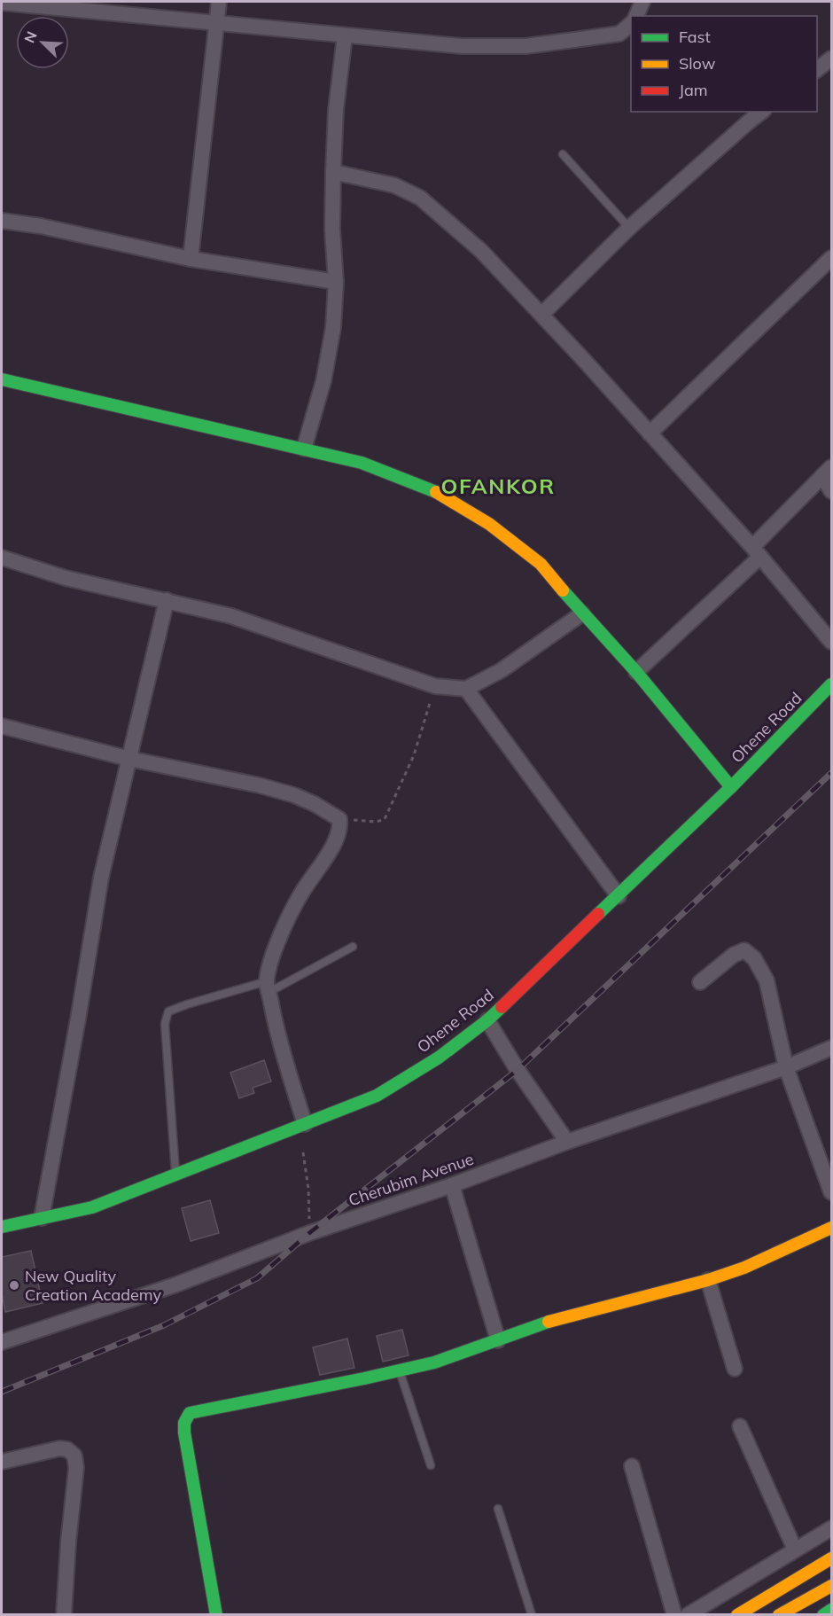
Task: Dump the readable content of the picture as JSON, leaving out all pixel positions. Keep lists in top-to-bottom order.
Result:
{
  "streets": {
    "main road": ["Ohene Road"],
    "street": ["Cherubim Avenue"]
  },
  "districts": ["OFANKOR"],
  "places": ["New Quality Creation Academy"],
  "legend": ["Fast", "Slow", "Jam"],
  "north": "top left"
}
